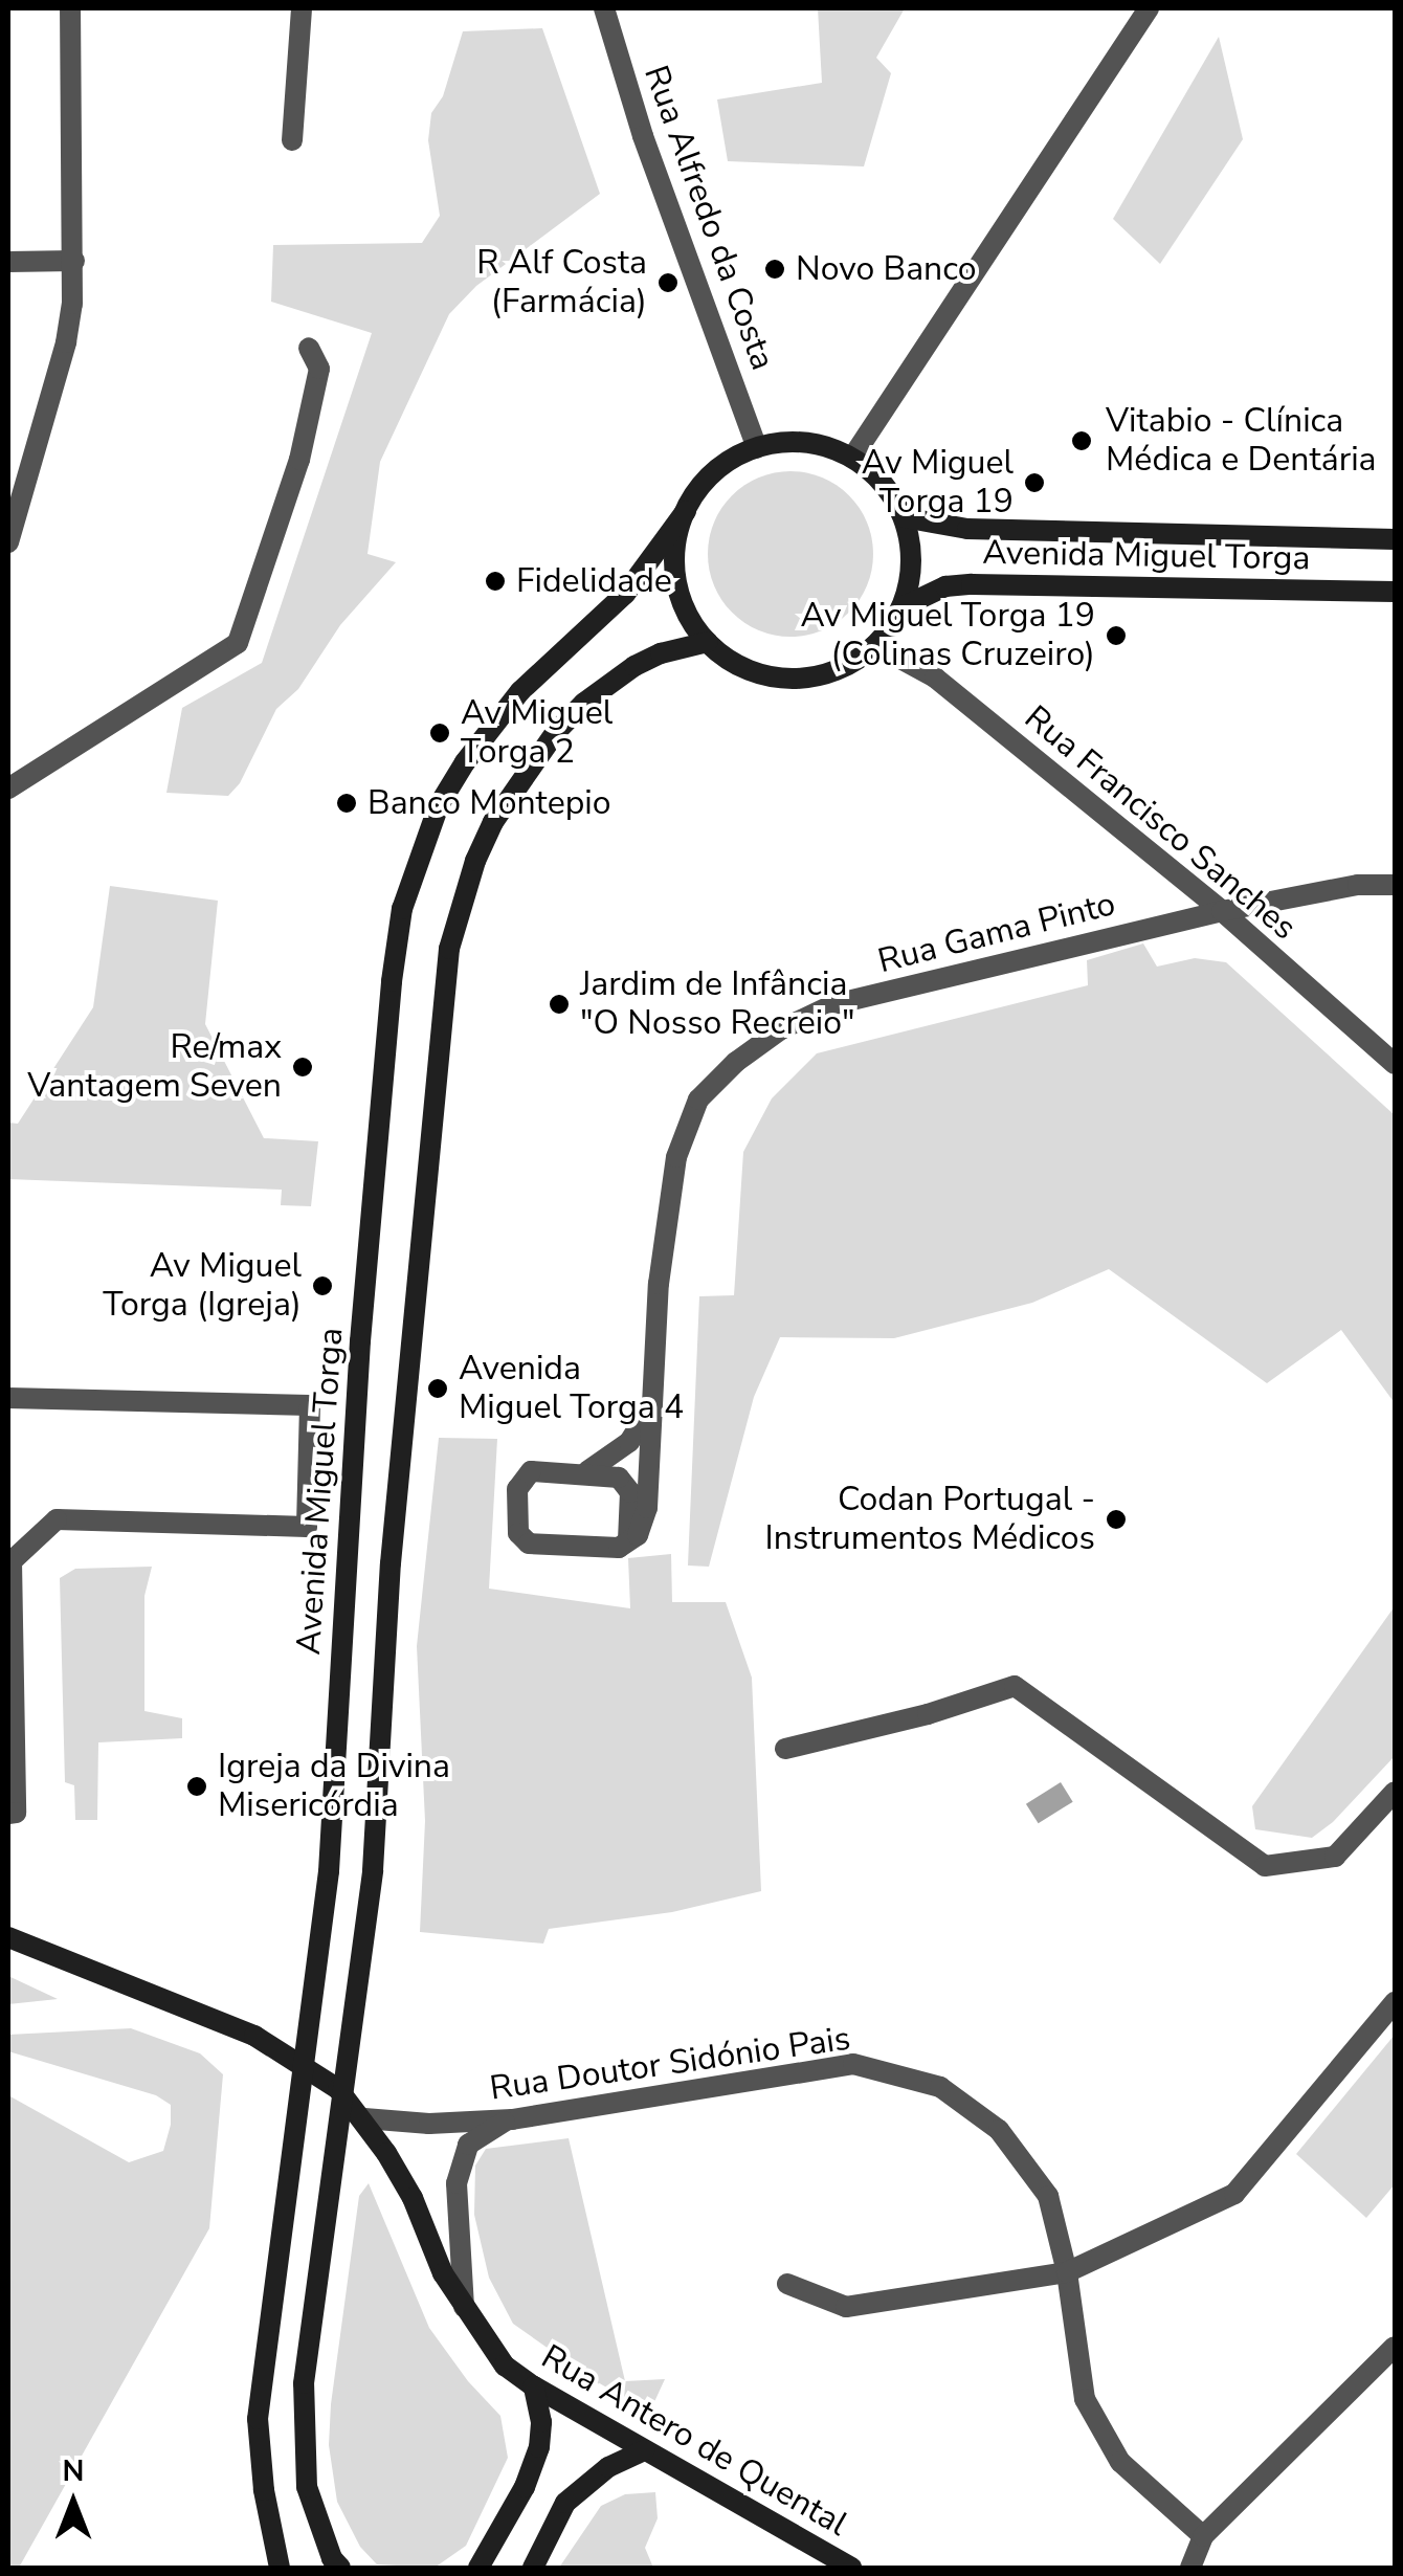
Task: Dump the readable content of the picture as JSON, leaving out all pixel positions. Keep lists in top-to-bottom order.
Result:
{
  "streets": {
    "main road": ["Avenida Miguel Torga", "Rua Antero de Quental"],
    "street": [
      "Rua Alfredo da Costa",
      "Rua Francisco Sanches",
      "Rua Gama Pinto",
      "Rua Doutor Sidónio Pais"
    ]
  },
  "crossings": [
    ["Rua Alfredo da Costa", "Avenida Miguel Torga"],
    ["Rua Alfredo da Costa", "Rua Francisco Sanches"],
    ["Avenida Miguel Torga", "Rua Francisco Sanches"],
    ["Rua Francisco Sanches", "Rua Gama Pinto"],
    ["Rua Doutor Sidónio Pais", "Rua Antero de Quental"]
  ],
  "places": [
    "Novo Banco",
    "R Alf Costa (Farmácia)",
    "Vitabio - Clínica Médica e Dentária",
    "Av Miguel Torga 19",
    "Fidelidade",
    "Av Miguel Torga 19 (Colinas Cruzeiro)",
    "Av Miguel Torga 2",
    "Banco Montepio",
    "Jardim de Infância \"O Nosso Recreio\"",
    "Re/max Vantagem Seven",
    "Av Miguel Torga (Igreja)",
    "Avenida Miguel Torga 4",
    "Codan Portugal - Instrumentos Médicos",
    "Igreja da Divina Misericórdia"
  ],
  "north": "top"
}
